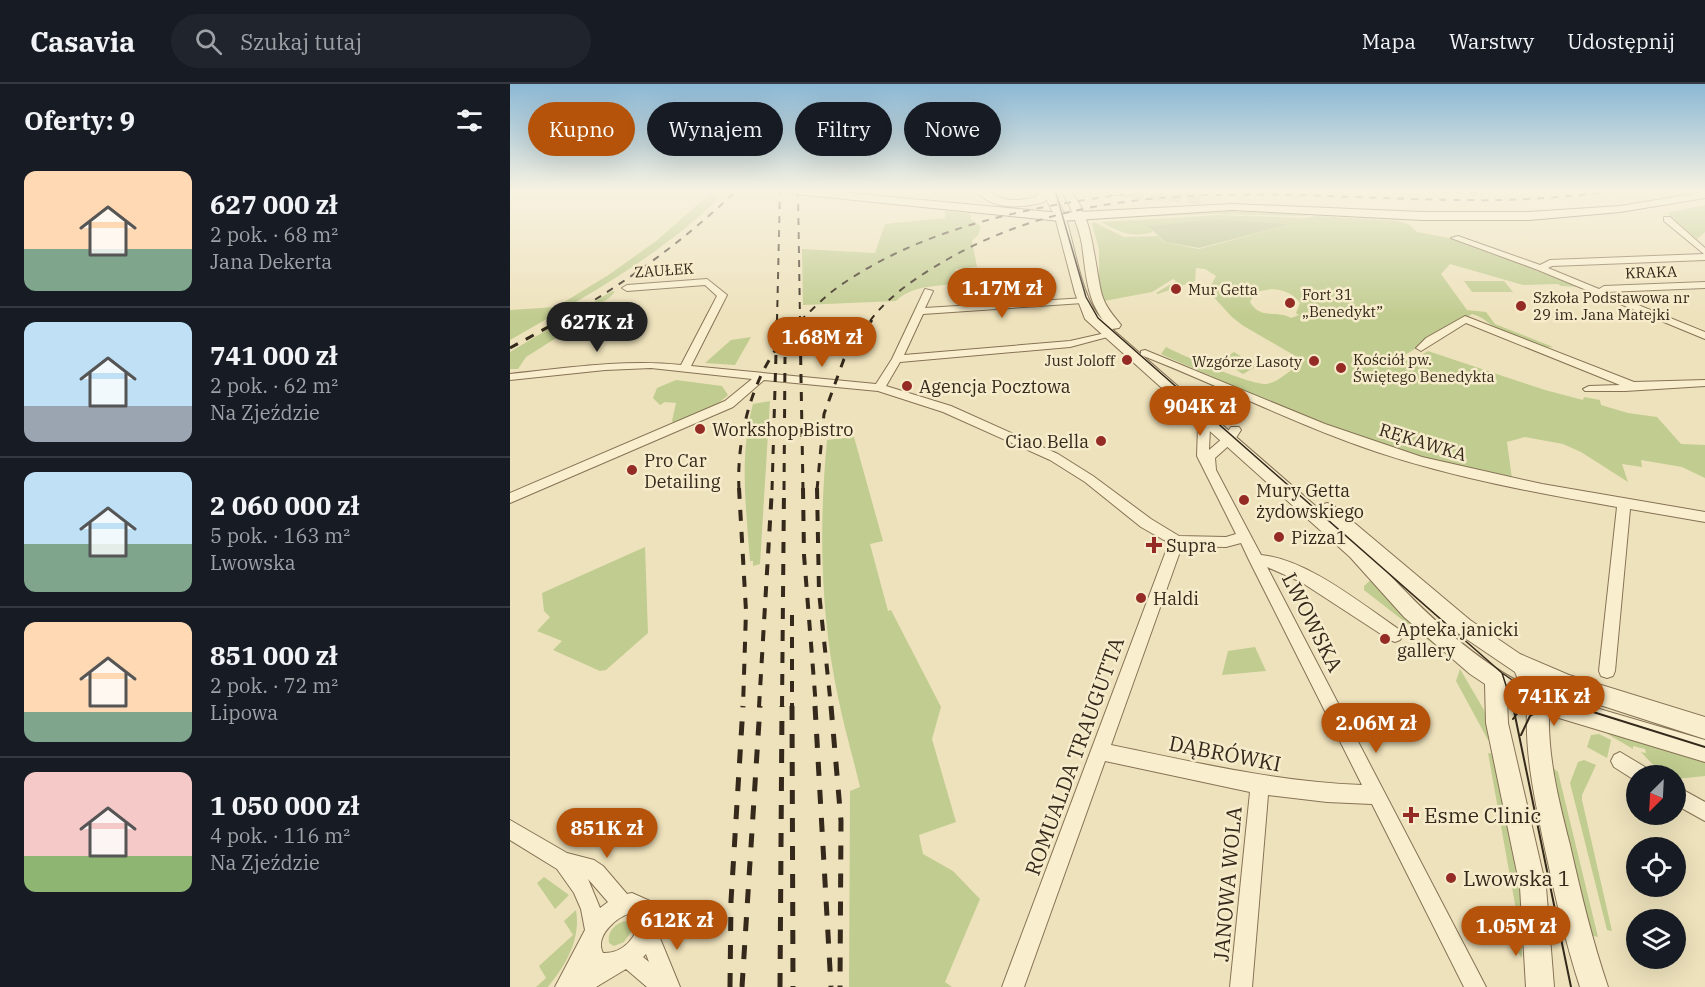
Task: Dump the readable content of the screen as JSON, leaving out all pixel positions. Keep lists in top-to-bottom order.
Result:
{
  "streets": {
    "street": [
      "ZAUŁEK",
      "KRAKA",
      "RĘKAWKA",
      "LWOWSKA",
      "DĄBRÓWKI",
      "ROMUALDA TRAUGUTTA",
      "JANOWA WOLA"
    ]
  },
  "crossings": [
    ["LWOWSKA", "DĄBRÓWKI"],
    ["DĄBRÓWKI", "ROMUALDA TRAUGUTTA"],
    ["DĄBRÓWKI", "JANOWA WOLA"]
  ],
  "places": {
    "other": [
      "Mur Getta",
      "Fort 31 „Benedykt”",
      "Szkoła Podstawowa nr 29 im. Jana Matejki",
      "Just Joloff",
      "Wzgórze Lasoty",
      "Kościół pw. Świętego Benedykta",
      "Agencja Pocztowa",
      "Workshop Bistro",
      "Ciao Bella",
      "Pro Car Detailing",
      "Mury Getta żydowskiego",
      "Pizza1",
      "Haldi",
      "Apteka janicki gallery",
      "Lwowska 1"
    ],
    "health": ["Supra", "Esme Clinic"]
  },
  "north": "bottom left",
  "page": {
    "header": "Casavia",
    "search": "Szukaj tutaj",
    "nav": ["Mapa", "Warstwy", "Udostępnij"],
    "heading": "Oferty: 9",
    "chip": [
      "Kupno",
      "Wynajem",
      "Filtry",
      "Nowe"
    ],
    "list": [
      {
        "name": "627 000 zł",
        "note": "2 pok. · 68 m² · Jana Dekerta"
      },
      {
        "name": "741 000 zł",
        "note": "2 pok. · 62 m² · Na Zjeździe"
      },
      {
        "name": "2 060 000 zł",
        "note": "5 pok. · 163 m² · Lwowska"
      },
      {
        "name": "851 000 zł",
        "note": "2 pok. · 72 m² · Lipowa"
      },
      {
        "name": "1 050 000 zł",
        "note": "4 pok. · 116 m² · Na Zjeździe"
      }
    ],
    "price": [
      "1.17M zł",
      "627K zł",
      "1.68M zł",
      "904K zł",
      "741K zł",
      "2.06M zł",
      "851K zł",
      "612K zł",
      "1.05M zł"
    ]
  }
}
